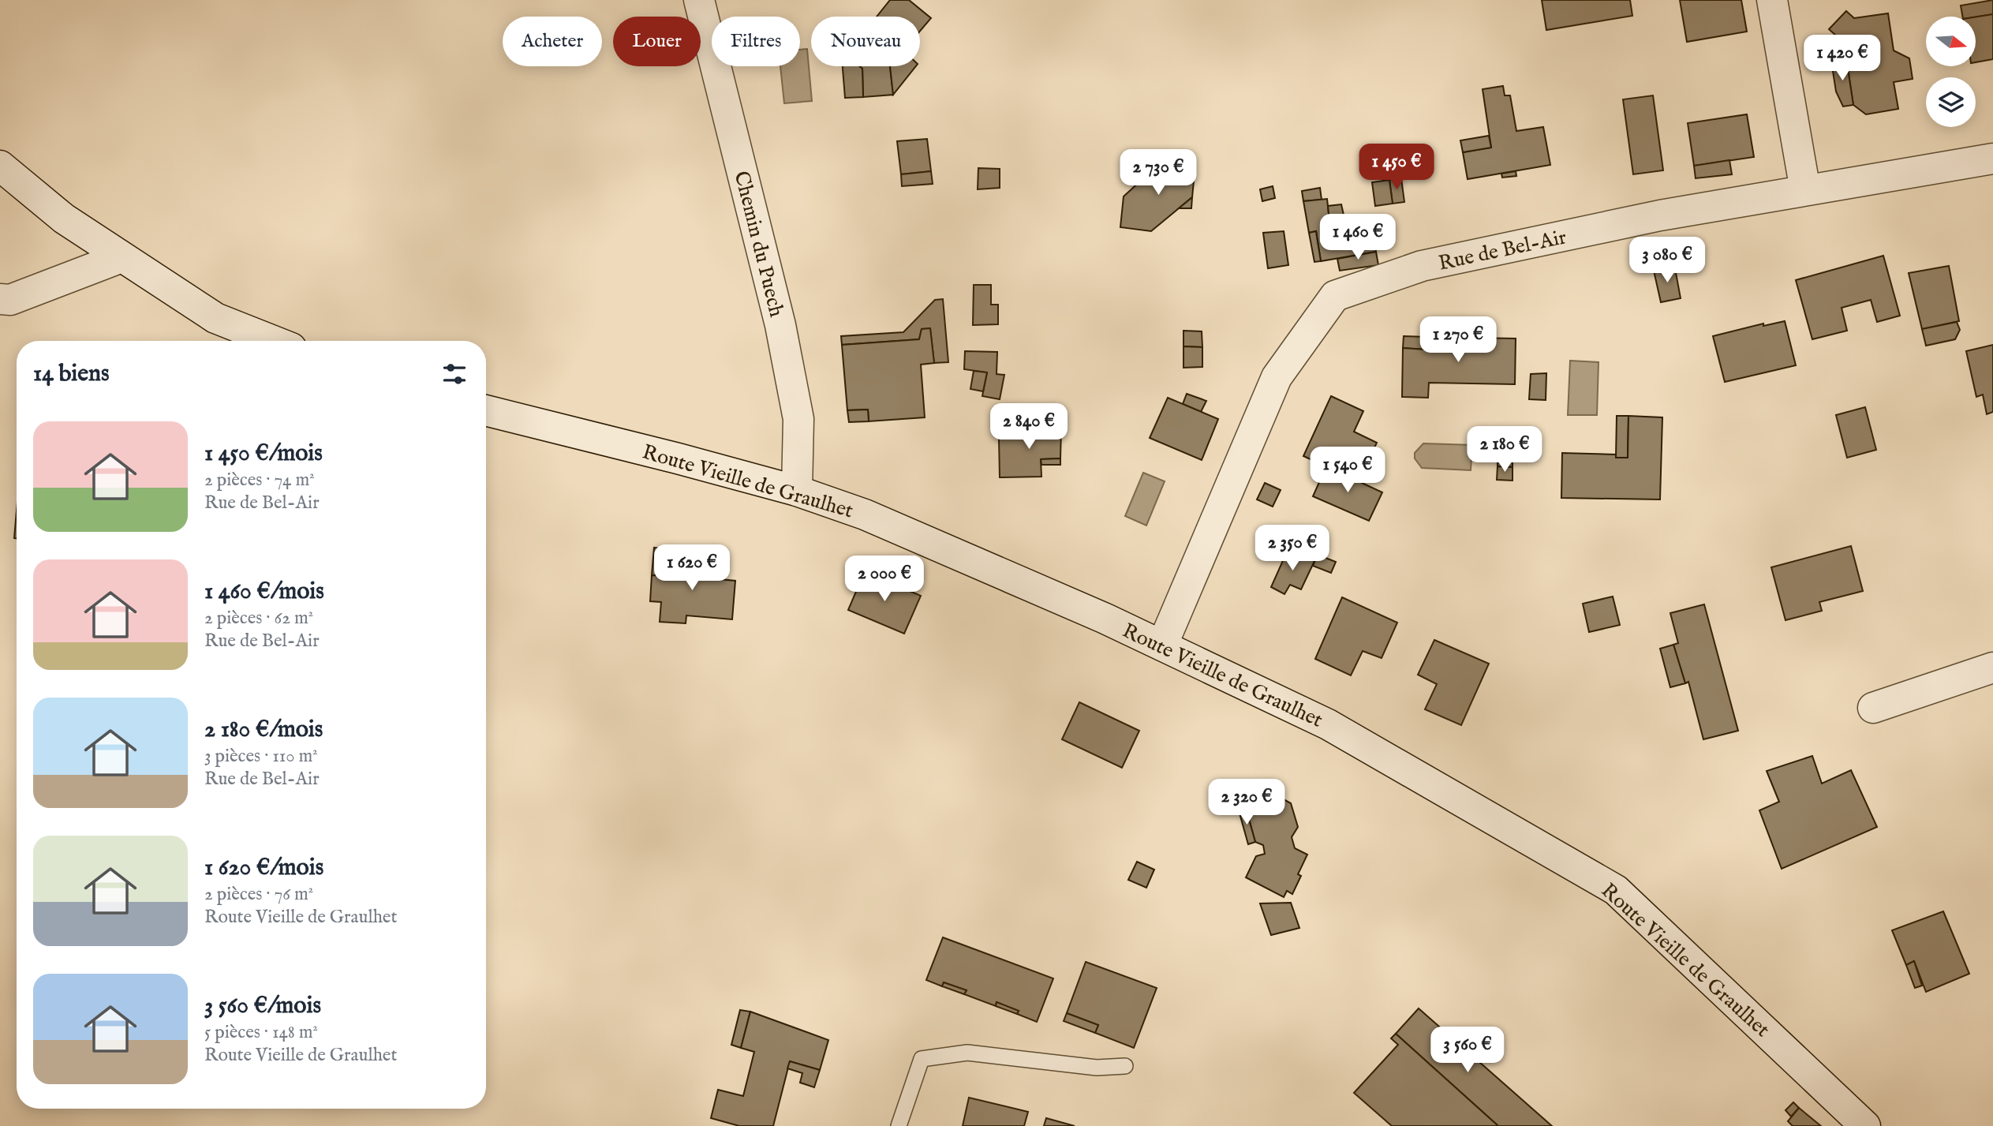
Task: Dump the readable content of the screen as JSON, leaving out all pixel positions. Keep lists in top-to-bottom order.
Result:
{
  "streets": {
    "street": ["Chemin du Puech", "Rue de Bel-Air", "Route Vieille de Graulhet"]
  },
  "crossings": [
    ["Chemin du Puech", "Route Vieille de Graulhet"],
    ["Rue de Bel-Air", "Route Vieille de Graulhet"]
  ],
  "north": "right",
  "page": {
    "chip": [
      "Acheter",
      "Louer",
      "Filtres",
      "Nouveau"
    ],
    "price": [
      "1 420 €",
      "1 450 €",
      "2 730 €",
      "1 460 €",
      "3 080 €",
      "1 270 €",
      "2 840 €",
      "2 180 €",
      "1 540 €",
      "2 350 €",
      "1 620 €",
      "2 000 €",
      "2 320 €",
      "3 560 €"
    ],
    "heading": "14 biens",
    "list": [
      {
        "name": "1 450 €/mois",
        "note": "2 pièces · 74 m² · Rue de Bel-Air"
      },
      {
        "name": "1 460 €/mois",
        "note": "2 pièces · 62 m² · Rue de Bel-Air"
      },
      {
        "name": "2 180 €/mois",
        "note": "3 pièces · 110 m² · Rue de Bel-Air"
      },
      {
        "name": "1 620 €/mois",
        "note": "2 pièces · 76 m² · Route Vieille de Graulhet"
      },
      {
        "name": "3 560 €/mois",
        "note": "5 pièces · 148 m² · Route Vieille de Graulhet"
      }
    ]
  }
}
